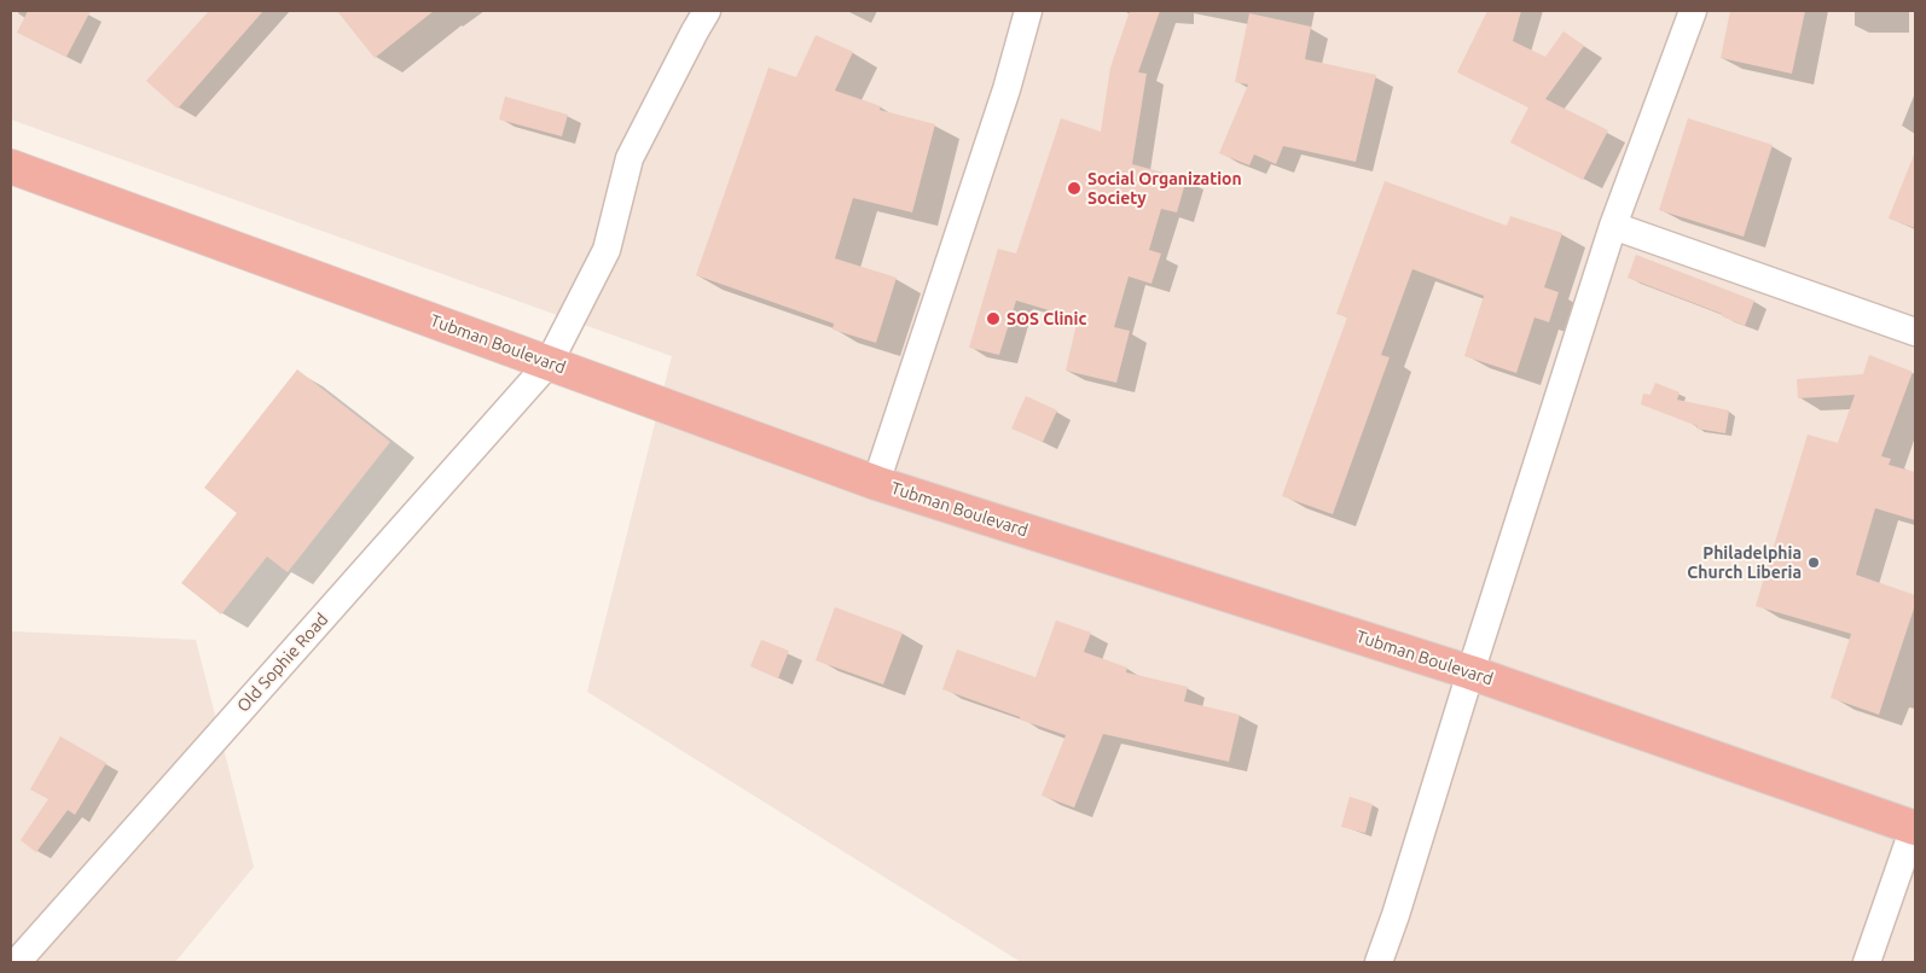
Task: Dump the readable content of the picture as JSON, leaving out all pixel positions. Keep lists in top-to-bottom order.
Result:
{
  "streets": {
    "highway": ["Tubman Boulevard"],
    "street": ["Old Sophie Road"]
  },
  "crossings": [
    ["Tubman Boulevard", "Old Sophie Road"]
  ],
  "places": ["Social Organization Society", "SOS Clinic", "Philadelphia Church Liberia"]
}
